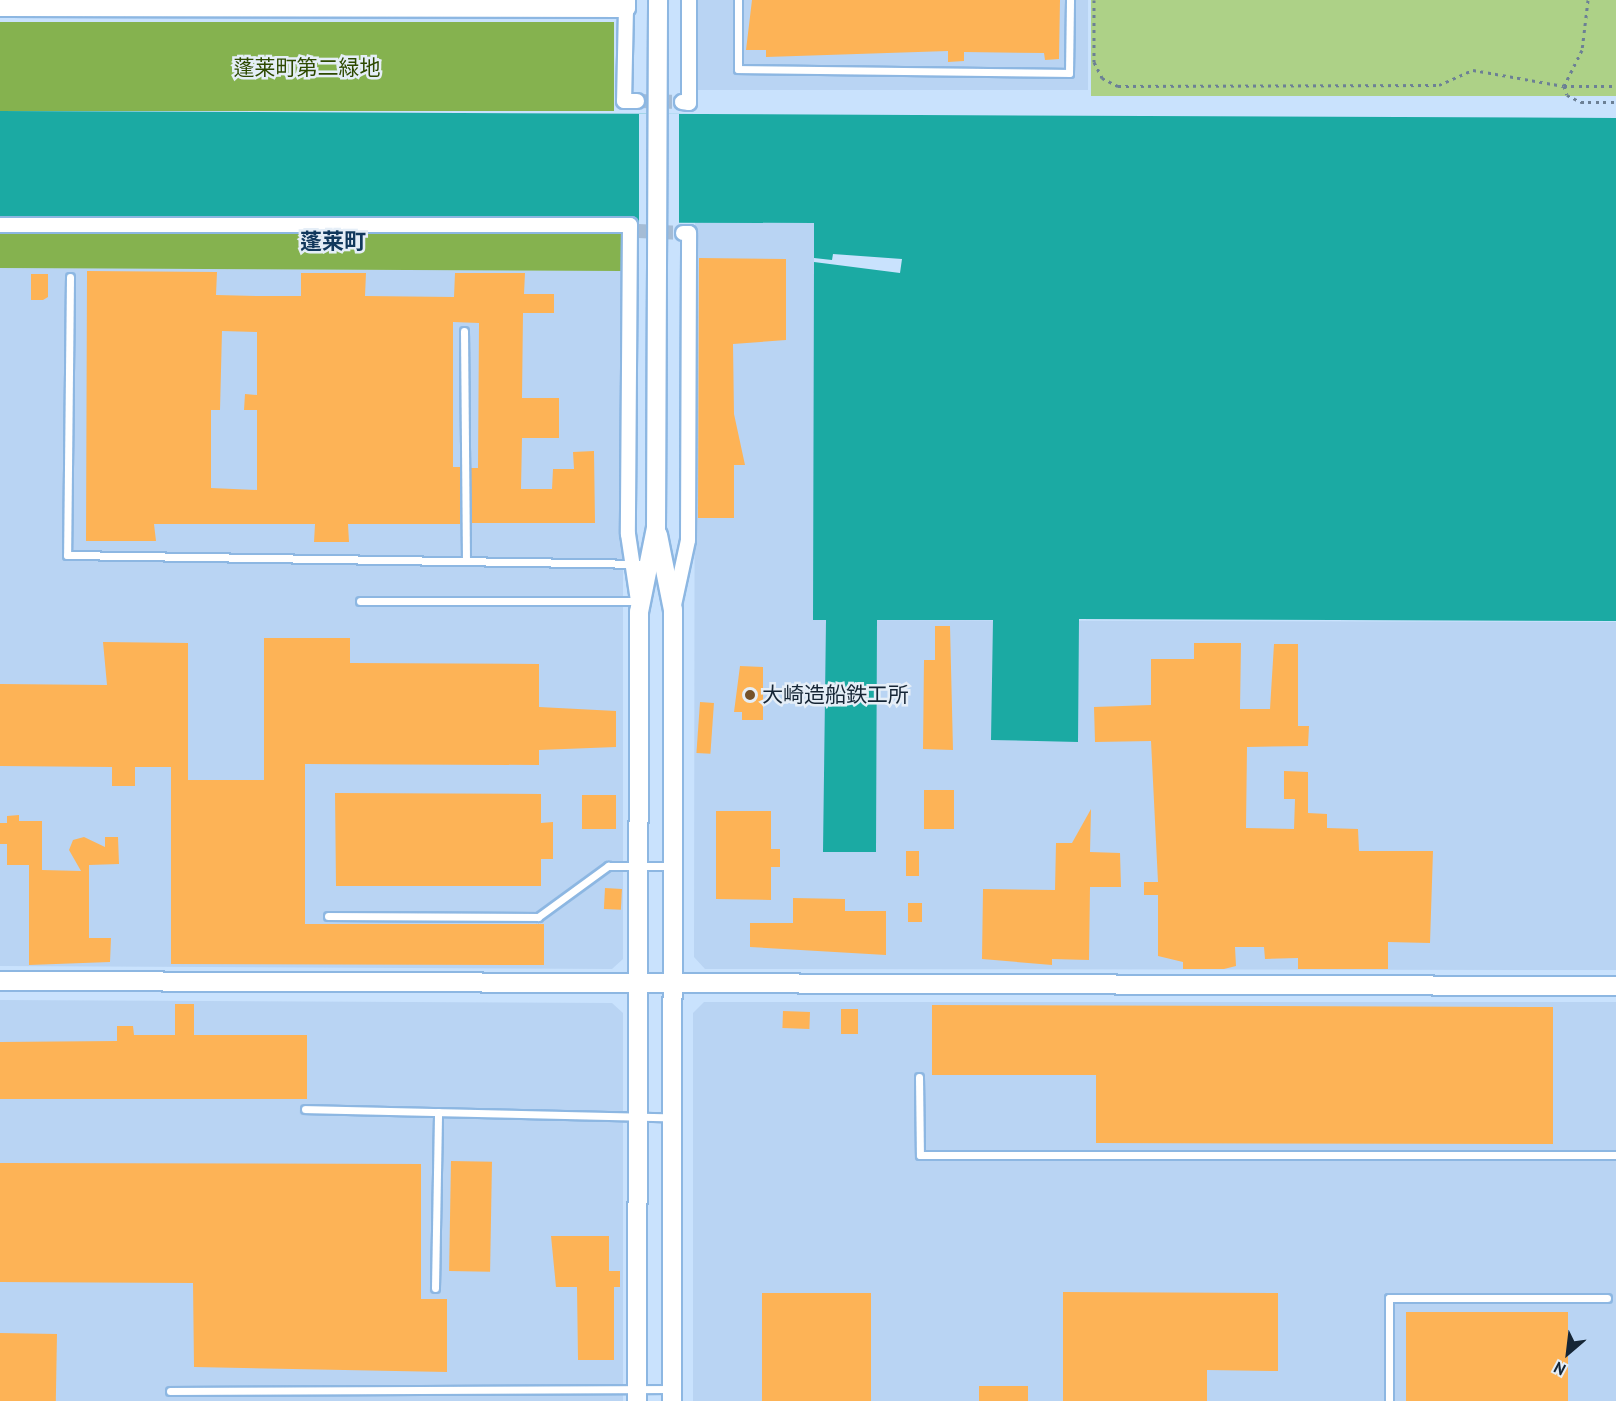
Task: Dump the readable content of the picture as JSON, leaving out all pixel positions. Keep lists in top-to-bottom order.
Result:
{
  "districts": ["蓬莱町"],
  "parks": ["蓬莱町第二緑地"],
  "places": ["大崎造船鉄工所"],
  "north": "bottom left"
}
